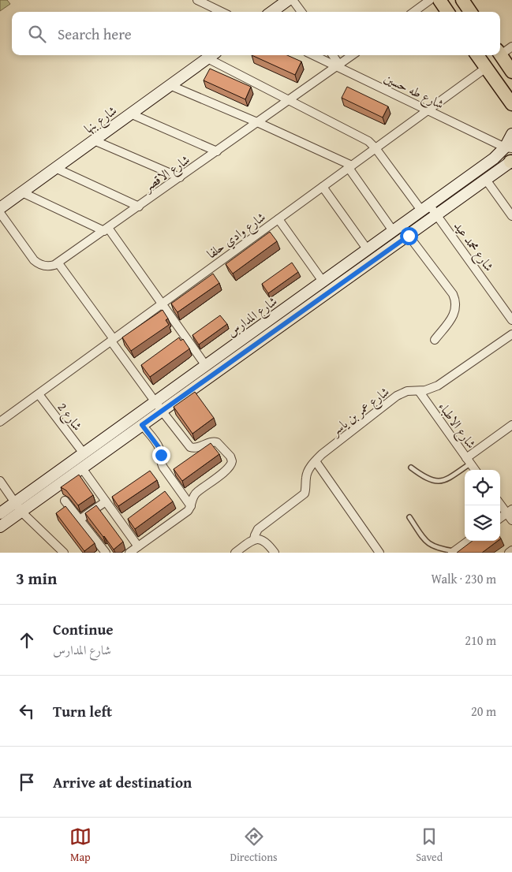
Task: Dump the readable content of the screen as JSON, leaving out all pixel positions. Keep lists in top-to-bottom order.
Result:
{
  "streets": {
    "main road": ["شارع بنها", "شارع المدارس"],
    "street": [
      "شارع طه حسين",
      "شارع الاقصر",
      "شارع وادي حلفا",
      "شارع محمد عيد",
      "شارع عمر بن ياسر",
      "شارع 2",
      "شارع الاطباء"
    ]
  },
  "crossings": [
    ["شارع طه حسين", "شارع الاقصر"],
    ["شارع طه حسين", "شارع وادي حلفا"],
    ["شارع طه حسين", "شارع المدارس"],
    ["شارع بنها", "شارع محمد عيد"],
    ["شارع الاقصر", "شارع محمد عيد"],
    ["شارع وادي حلفا", "شارع محمد عيد"],
    ["شارع وادي حلفا", "شارع 2"],
    ["شارع محمد عيد", "شارع المدارس"],
    ["شارع المدارس", "شارع 2"],
    ["شارع عمر بن ياسر", "شارع الاطباء"]
  ],
  "page": {
    "search": "Search here",
    "heading": ["3 min", "Walk · 230 m"],
    "list": [
      ["Continue", "شارع المدارس", "210 m"],
      ["Turn left", "20 m"],
      "Arrive at destination"
    ],
    "nav": ["Map", "Directions", "Saved"]
  }
}
